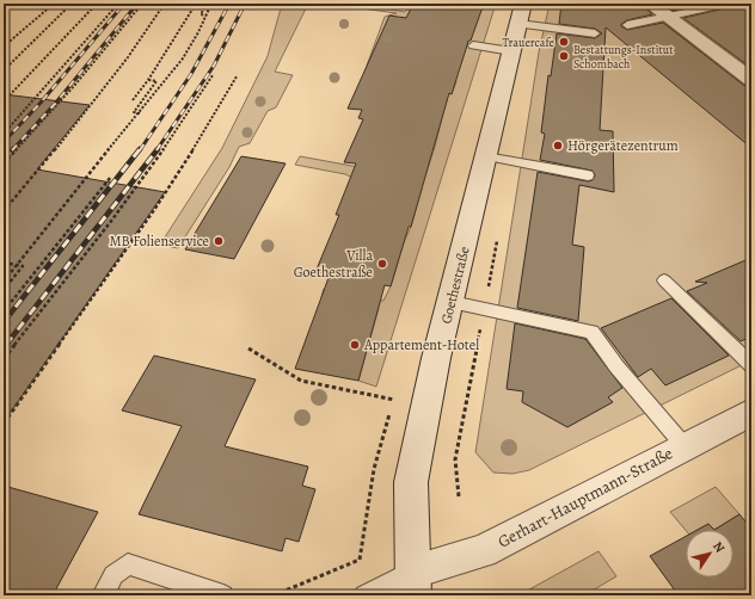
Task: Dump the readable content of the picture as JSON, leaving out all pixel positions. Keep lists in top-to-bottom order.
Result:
{
  "streets": {
    "street": ["Goethestraße", "Gerhart-Hauptmann-Straße"]
  },
  "crossings": [
    ["Goethestraße", "Gerhart-Hauptmann-Straße"]
  ],
  "places": [
    "Trauercafe",
    "Bestattungs-Institut Schombach",
    "Hörgerätezentrum",
    "MB Folienservice",
    "Villa Goethestraße",
    "Appartement-Hotel"
  ],
  "north": "top right"
}
